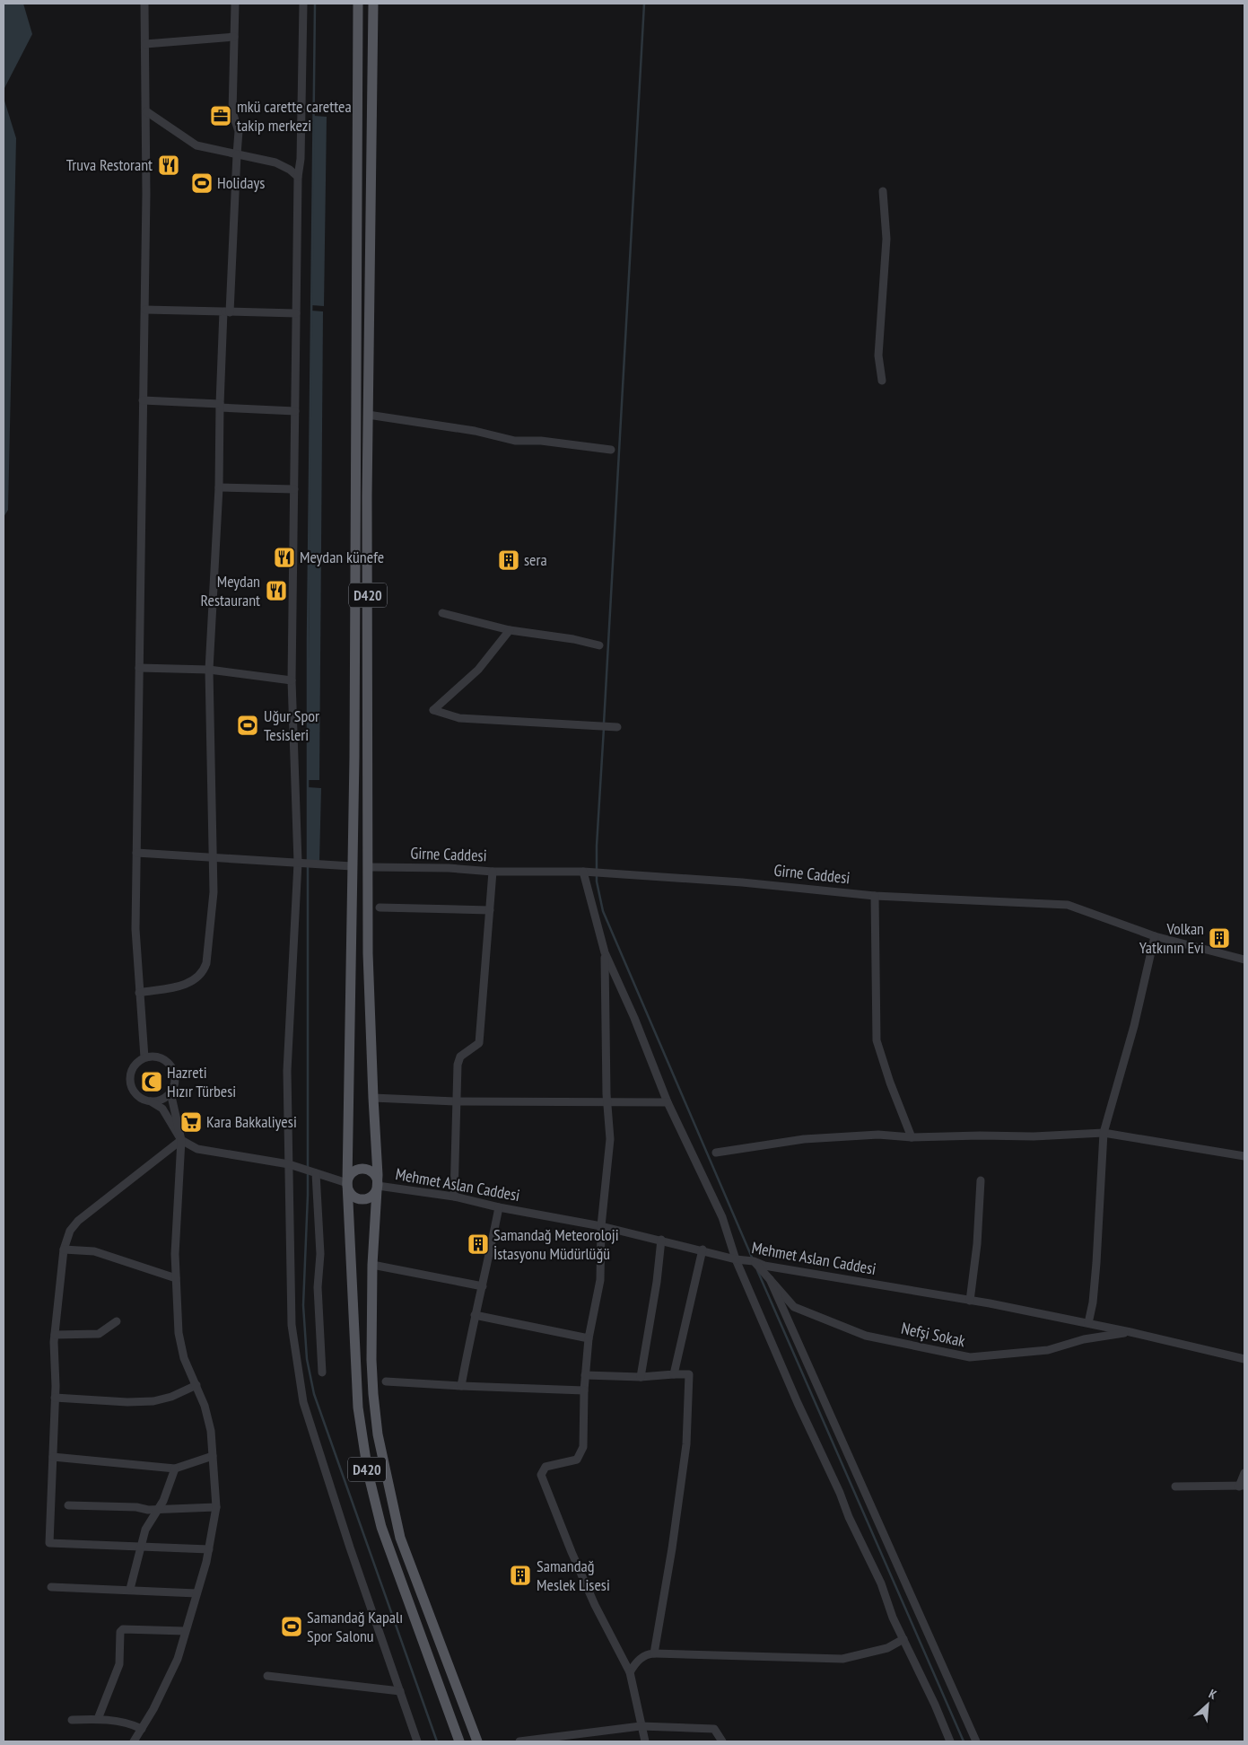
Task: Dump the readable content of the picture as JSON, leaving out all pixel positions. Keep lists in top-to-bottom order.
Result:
{
  "streets": {
    "main road": ["D420"],
    "street": ["Girne Caddesi", "Mehmet Aslan Caddesi", "Nefşi Sokak"]
  },
  "crossings": [
    ["D420", "Girne Caddesi"],
    ["D420", "Mehmet Aslan Caddesi"],
    ["Mehmet Aslan Caddesi", "Nefşi Sokak"]
  ],
  "places": {
    "office": ["mkü carette carettea takip merkezi"],
    "restaurant": ["Truva Restorant", "Meydan künefe", "Meydan Restaurant"],
    "sports": ["Holidays", "Uğur Spor Tesisleri", "Samandağ Kapalı Spor Salonu"],
    "building": [
      "sera",
      "Volkan Yatkının Evi",
      "Samandağ Meteoroloji İstasyonu Müdürlüğü",
      "Samandağ Meslek Lisesi"
    ],
    "mosque": ["Hazreti Hızır Türbesi"],
    "supermarket": ["Kara Bakkaliyesi"]
  },
  "north": "top right"
}
